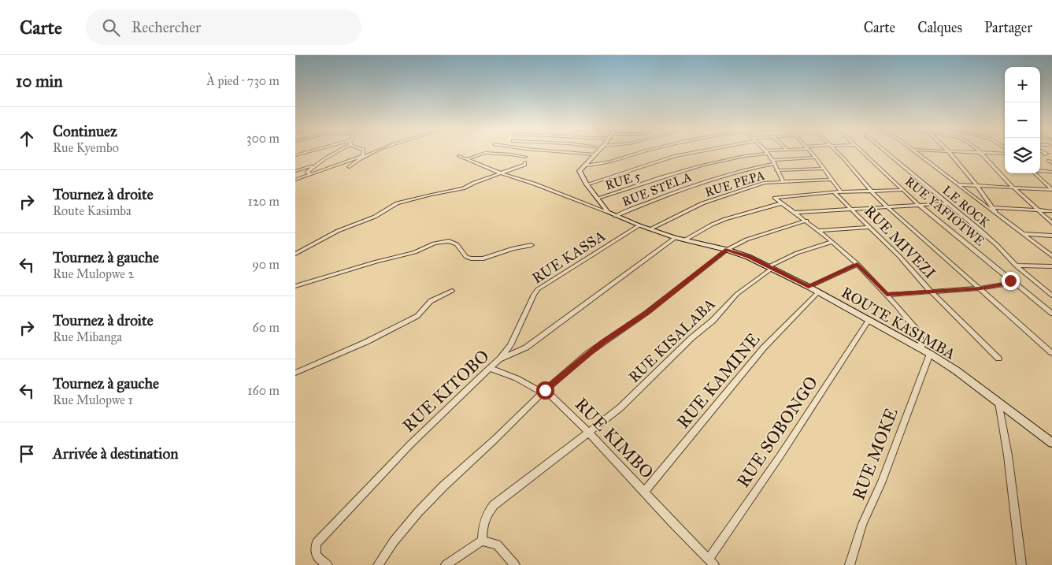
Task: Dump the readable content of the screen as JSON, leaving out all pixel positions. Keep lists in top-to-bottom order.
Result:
{
  "streets": {
    "street": [
      "RUE 5",
      "RUE PEPA",
      "RUE STELA",
      "LE ROCK",
      "RUE YAFIOTWE",
      "RUE MIVEZI",
      "RUE KASSA",
      "ROUTE KASIMBA",
      "RUE KISALABA",
      "RUE KAMINE",
      "RUE KITOBO",
      "RUE SOBONGO",
      "RUE KIMBO",
      "RUE MOKE"
    ]
  },
  "crossings": [
    ["RUE 5", "ROUTE KASIMBA"],
    ["RUE PEPA", "ROUTE KASIMBA"],
    ["RUE STELA", "ROUTE KASIMBA"],
    ["RUE KASSA", "ROUTE KASIMBA"],
    ["RUE KASSA", "RUE KITOBO"],
    ["ROUTE KASIMBA", "RUE KISALABA"],
    ["ROUTE KASIMBA", "RUE KAMINE"],
    ["ROUTE KASIMBA", "RUE KITOBO"],
    ["ROUTE KASIMBA", "RUE SOBONGO"],
    ["ROUTE KASIMBA", "RUE MOKE"],
    ["RUE KISALABA", "RUE KIMBO"],
    ["RUE KAMINE", "RUE KIMBO"],
    ["RUE KITOBO", "RUE KIMBO"],
    ["RUE SOBONGO", "RUE KIMBO"]
  ],
  "page": {
    "header": "Carte",
    "search": "Rechercher",
    "nav": ["Carte", "Calques", "Partager"],
    "heading": ["10 min", "À pied · 730 m"],
    "map_buttons": ["+", "−"],
    "list": [
      ["Continuez", "Rue Kyembo", "300 m"],
      ["Tournez à droite", "Route Kasimba", "120 m"],
      ["Tournez à gauche", "Rue Mulopwe 2", "90 m"],
      ["Tournez à droite", "Rue Mibanga", "60 m"],
      ["Tournez à gauche", "Rue Mulopwe 1", "160 m"],
      "Arrivée à destination"
    ]
  }
}
